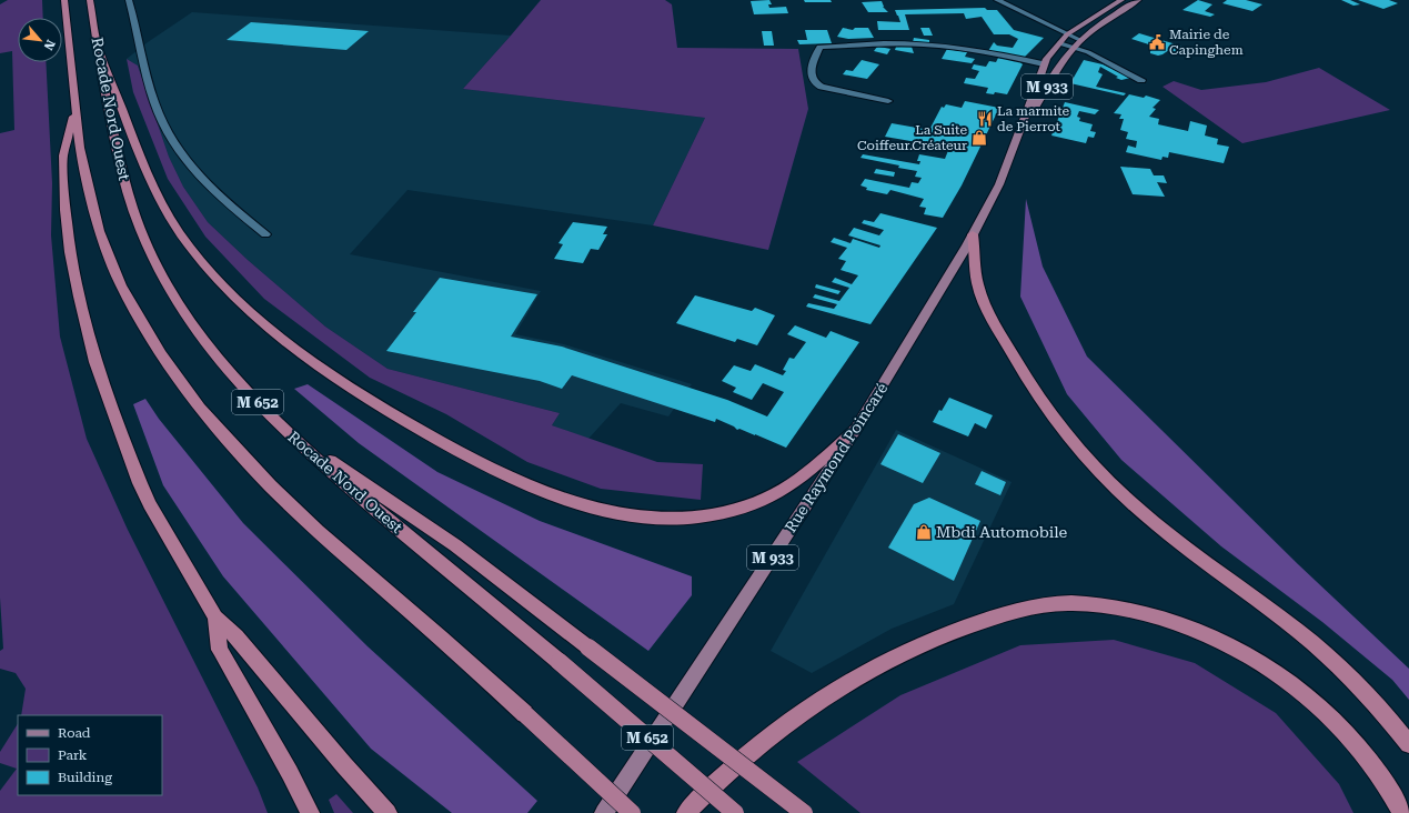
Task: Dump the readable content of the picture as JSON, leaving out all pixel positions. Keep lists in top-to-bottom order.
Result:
{
  "streets": {
    "highway": ["Rocade Nord Ouest", "M 652"],
    "main road": ["M 933", "Rue Raymond Poincaré"]
  },
  "places": {
    "public building": ["Mairie de Capinghem"],
    "restaurant": ["La marmite de Pierrot"],
    "shop": ["La Suite Coiffeur.Créateur", "Mbdi Automobile"]
  },
  "legend": ["Road", "Park", "Building"],
  "north": "bottom right"
}
